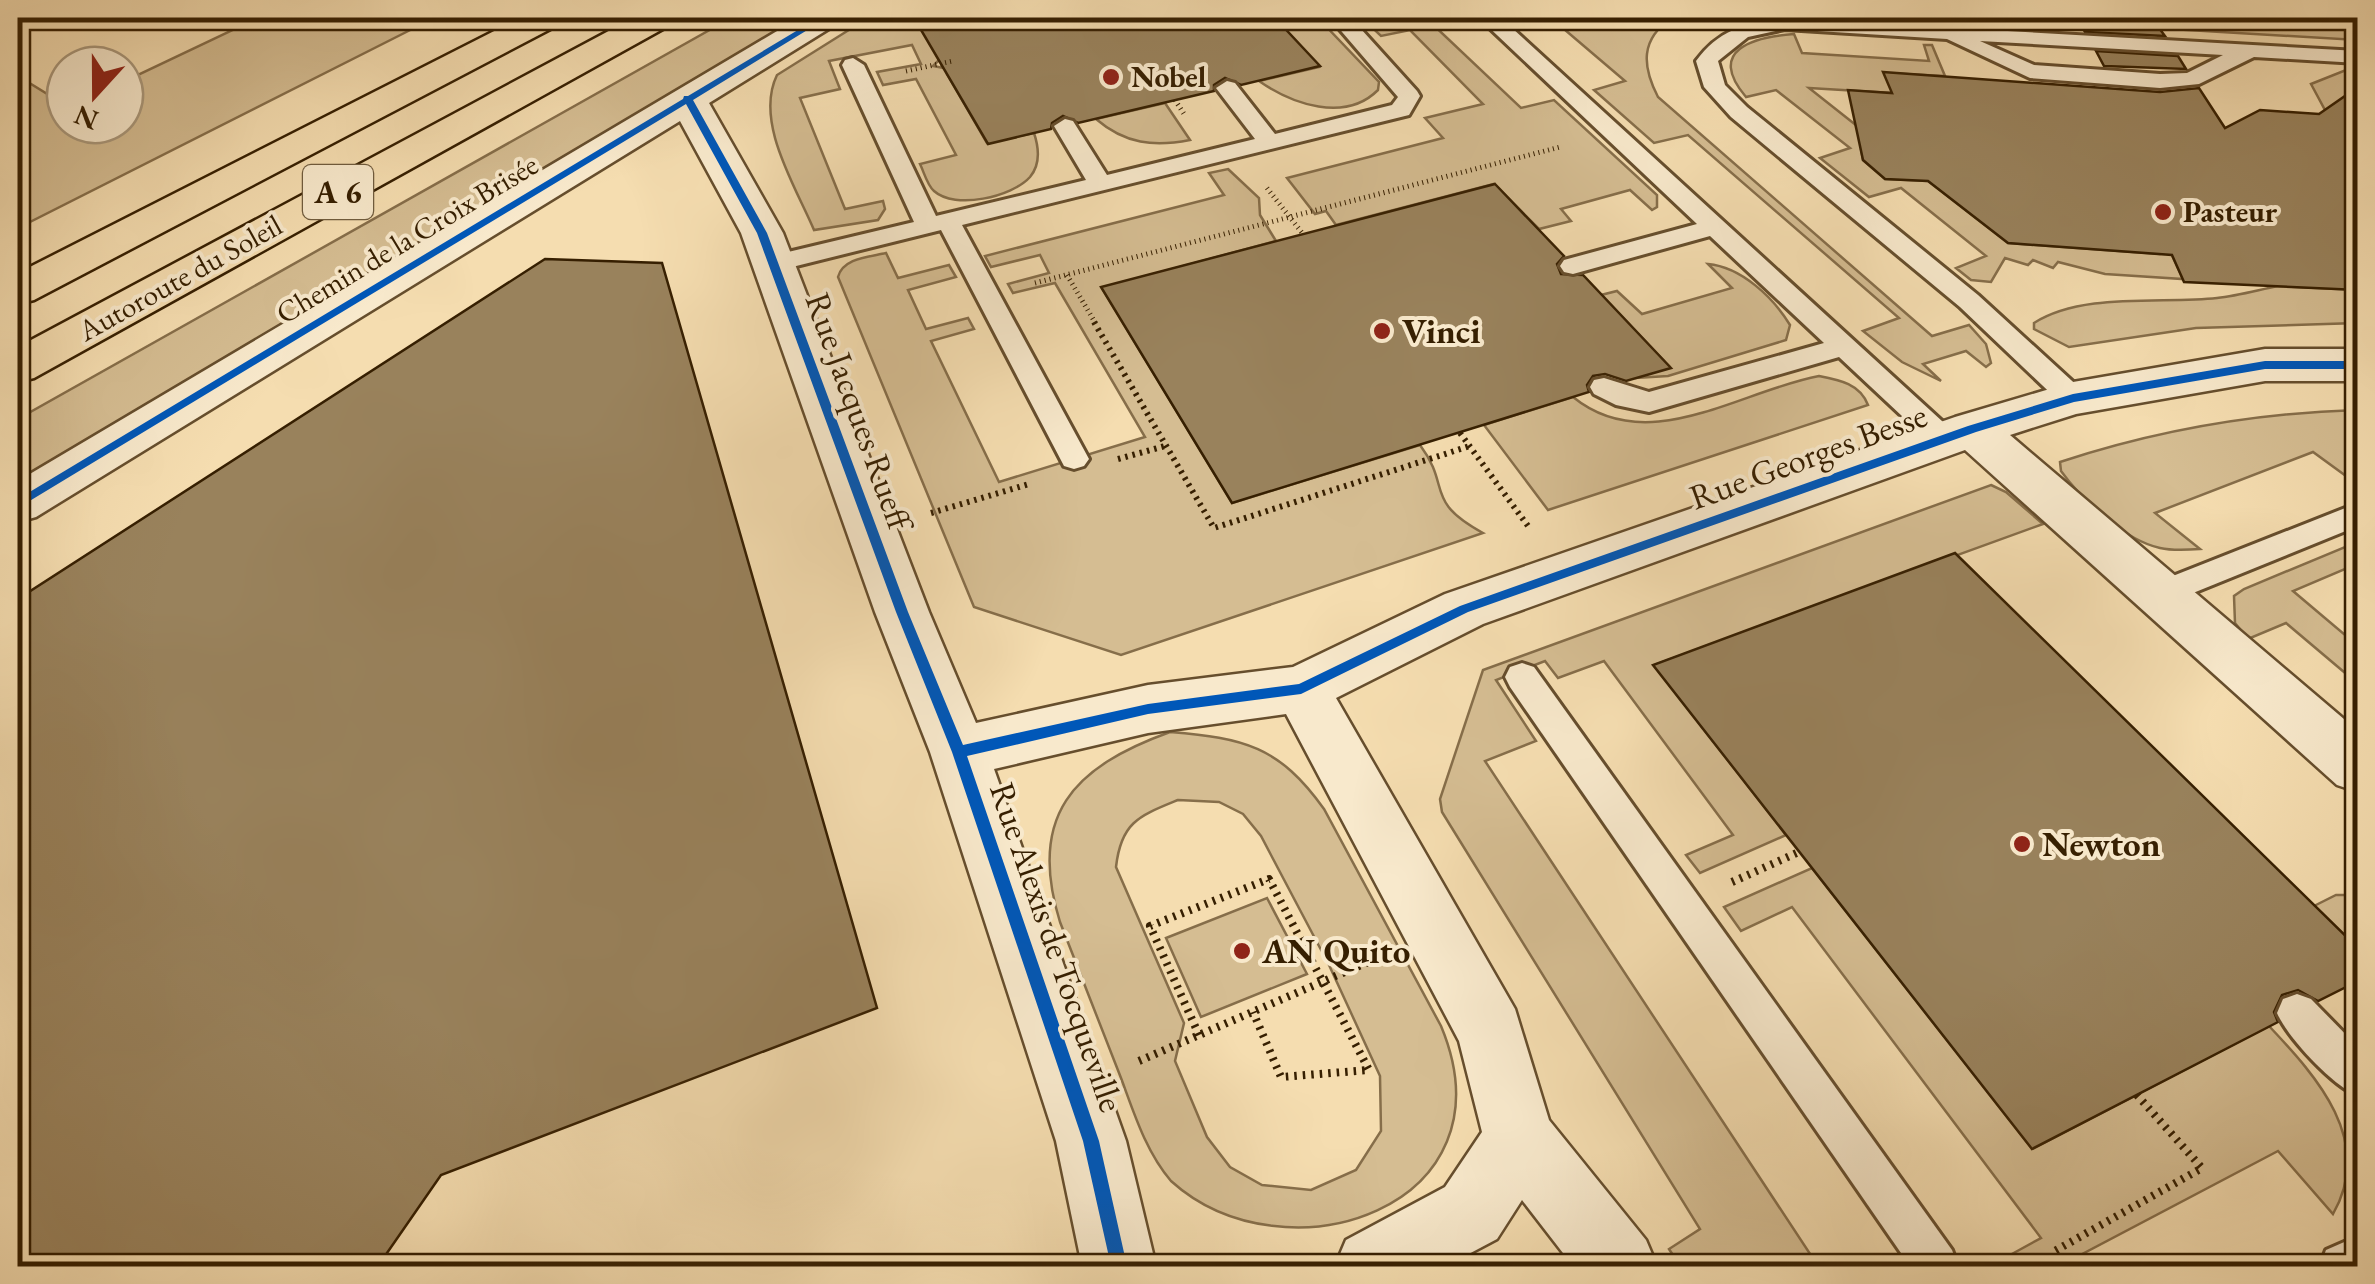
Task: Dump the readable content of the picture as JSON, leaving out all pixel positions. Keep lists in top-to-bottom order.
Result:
{
  "streets": {
    "highway": ["A 6", "Autoroute du Soleil"],
    "street": [
      "Chemin de la Croix Brisée",
      "Rue Jacques Rueff",
      "Rue Georges Besse",
      "Rue Alexis de Tocqueville"
    ]
  },
  "crossings": [
    ["Chemin de la Croix Brisée", "Rue Jacques Rueff"],
    ["Rue Jacques Rueff", "Rue Alexis de Tocqueville"],
    ["Rue Georges Besse", "Rue Alexis de Tocqueville"]
  ],
  "places": [
    "Nobel",
    "Pasteur",
    "Vinci",
    "Newton",
    "AN Quito"
  ],
  "north": "bottom"
}
